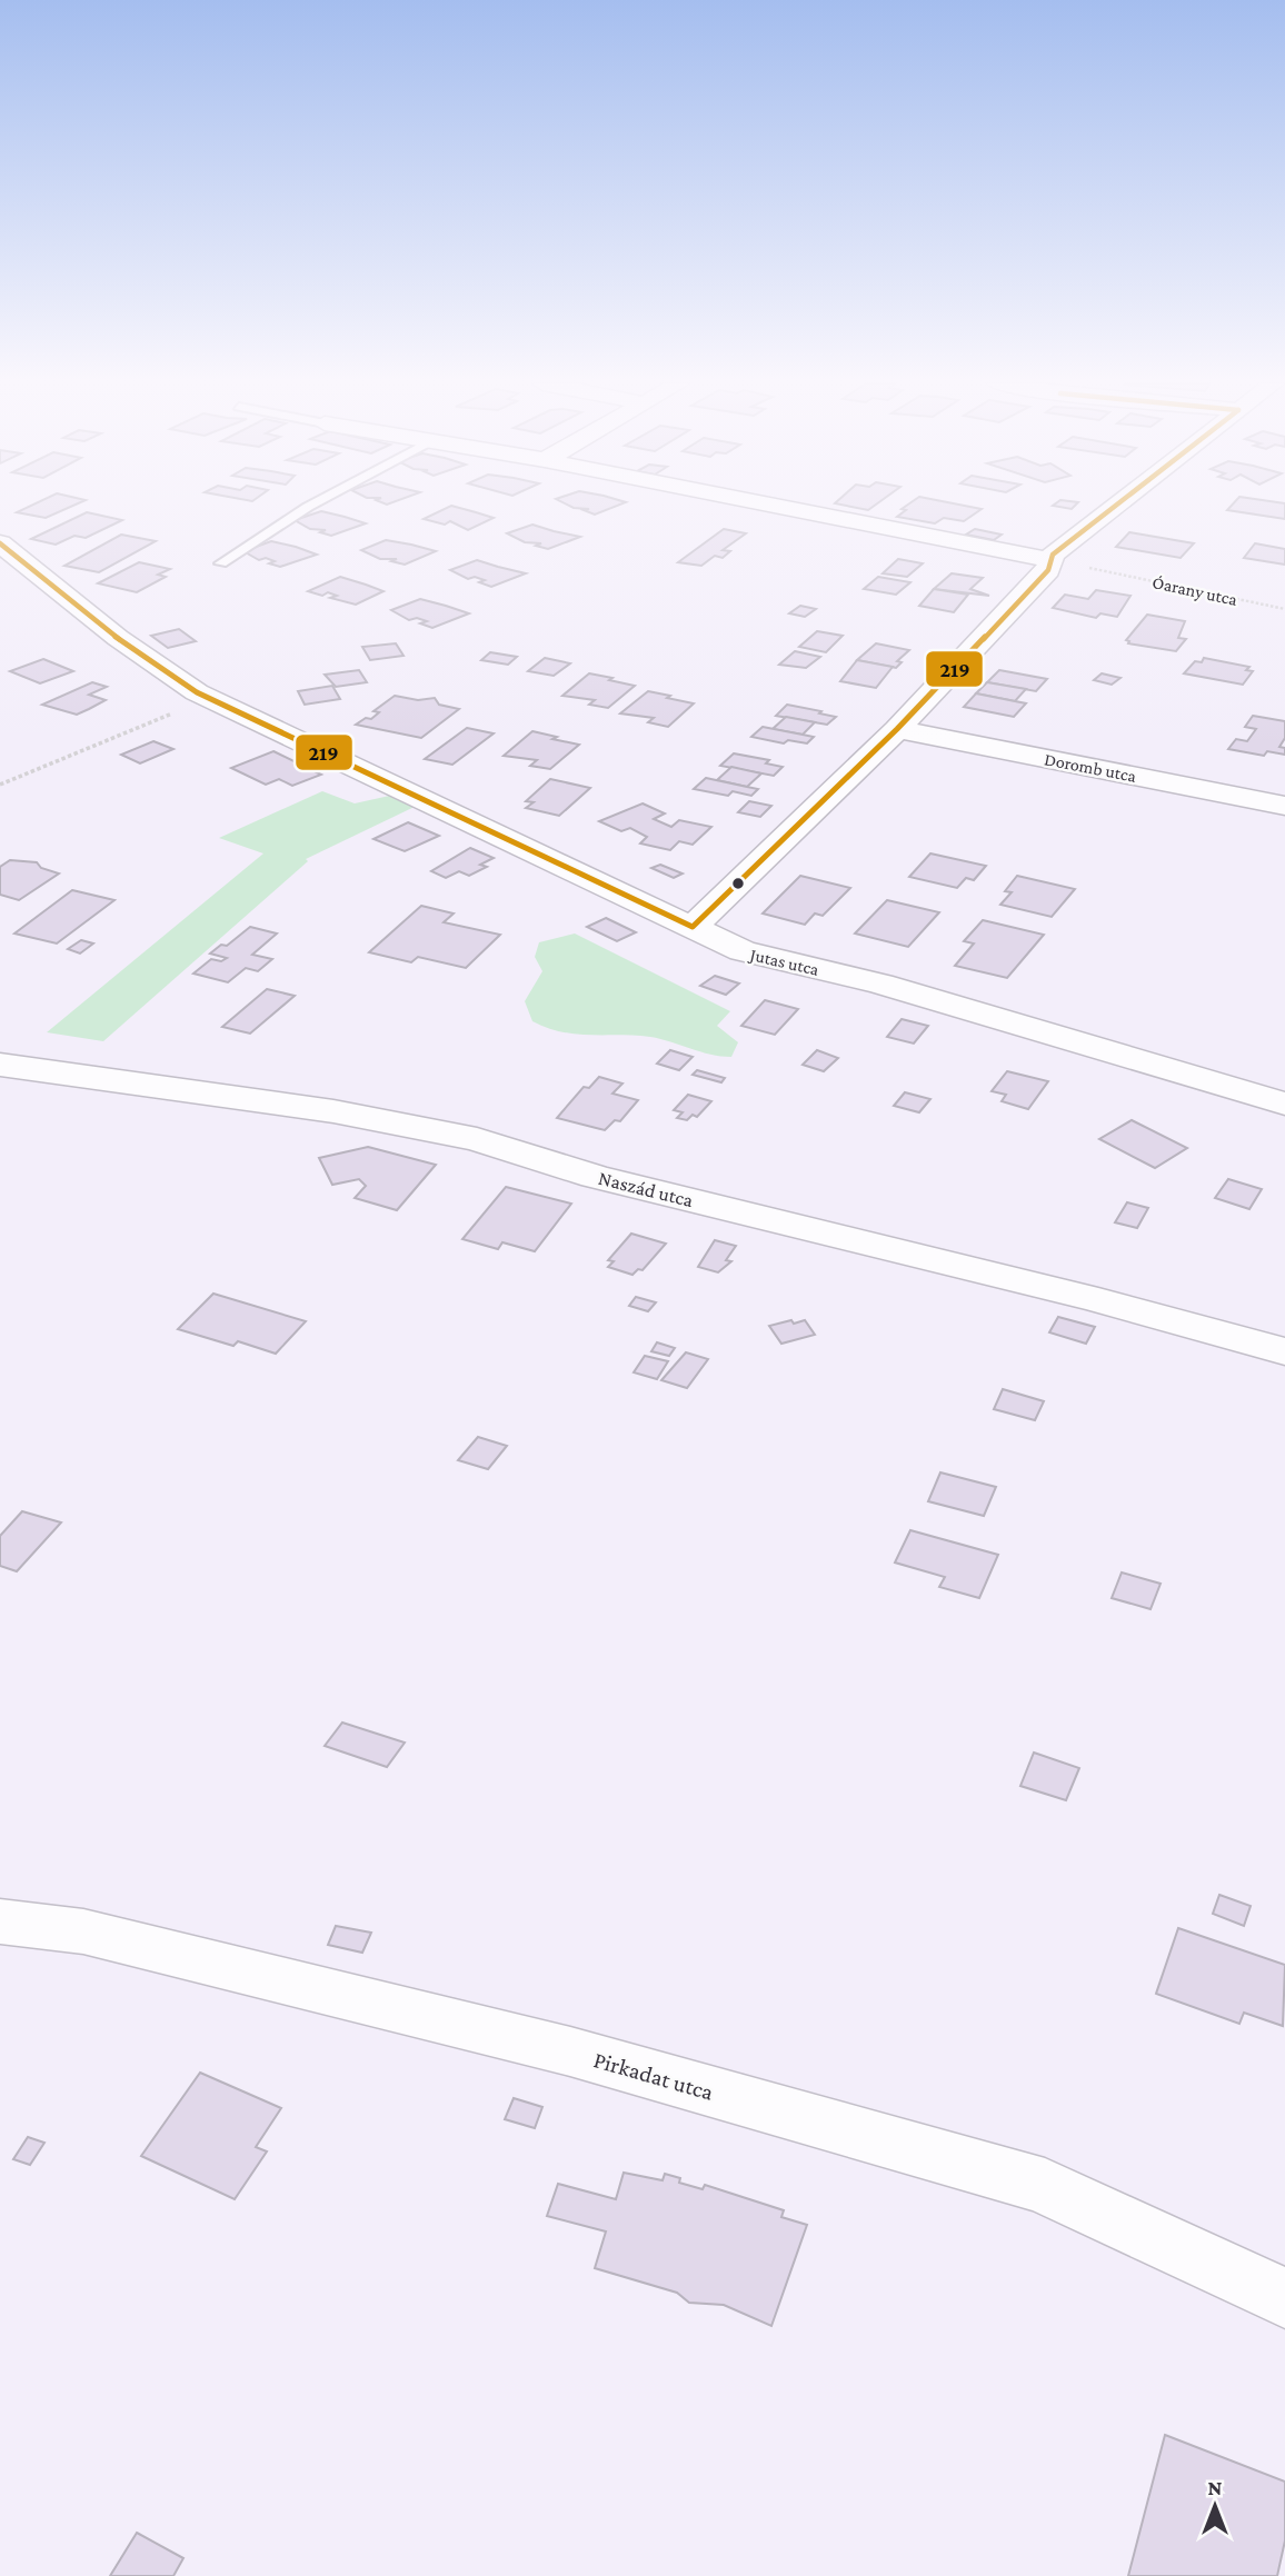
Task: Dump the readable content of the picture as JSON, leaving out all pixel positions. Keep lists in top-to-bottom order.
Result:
{
  "streets": {
    "street": [
      "Doromb utca",
      "Jutas utca",
      "Naszád utca",
      "Pirkadat utca"
    ],
    "path": ["Óarany utca"]
  },
  "lines": ["transit line 219"],
  "north": "top"
}
